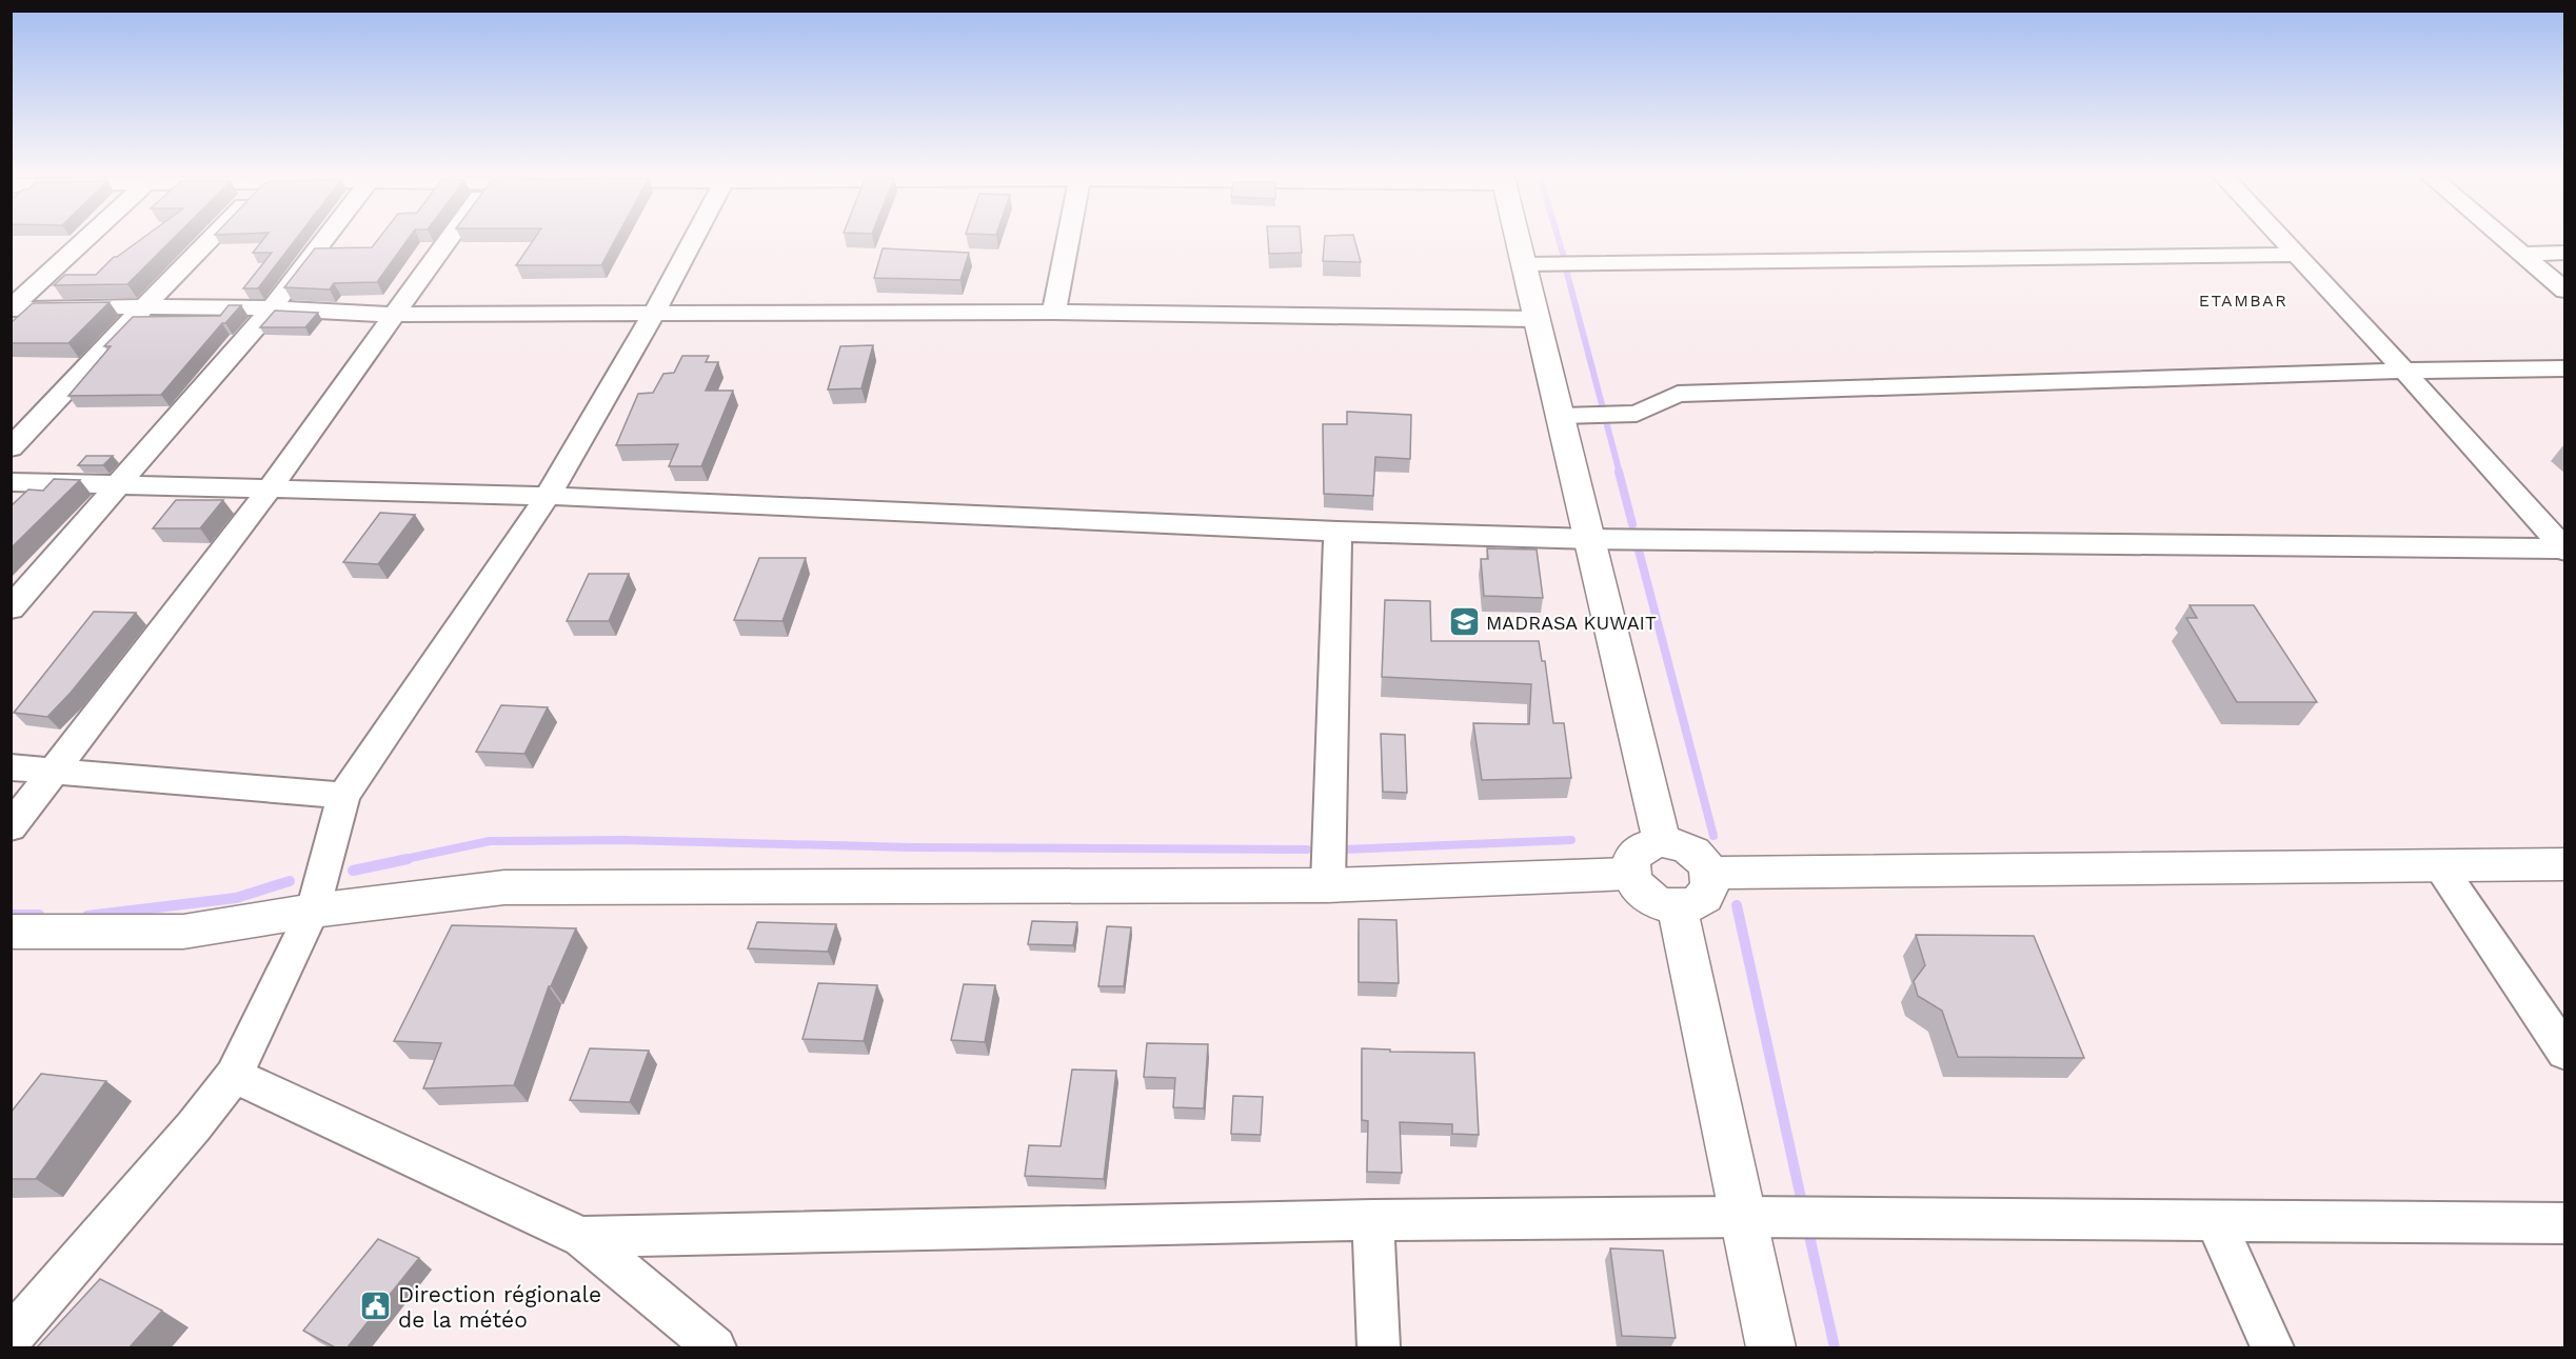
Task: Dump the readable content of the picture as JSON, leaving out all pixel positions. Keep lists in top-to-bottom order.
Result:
{
  "districts": ["ETAMBAR"],
  "places": {
    "school or university": ["MADRASA KUWAIT"],
    "public building": ["Direction régionale de la météo"]
  }
}
